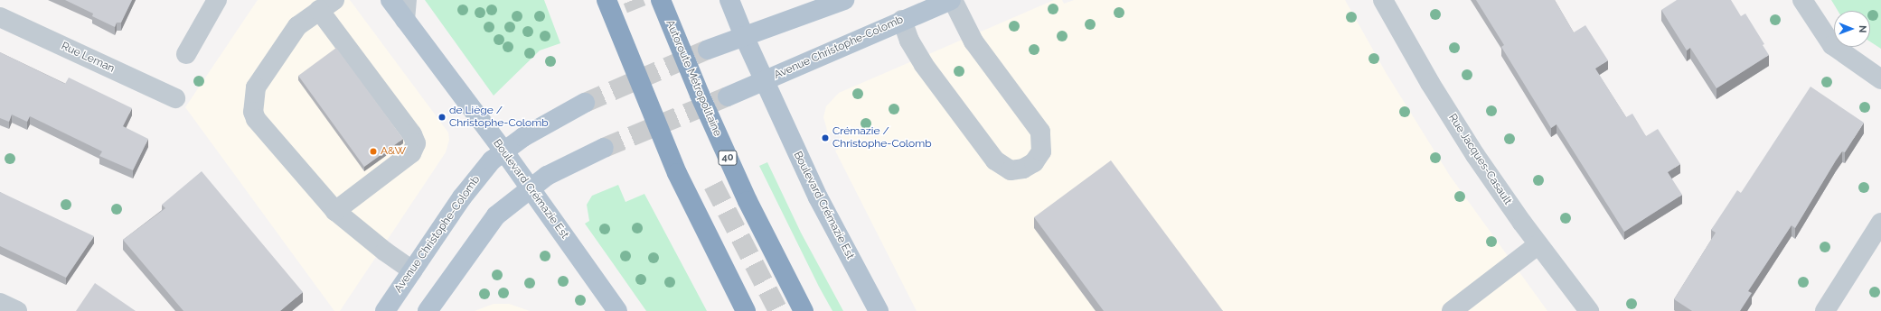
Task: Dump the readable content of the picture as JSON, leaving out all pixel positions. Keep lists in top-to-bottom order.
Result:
{
  "streets": {
    "highway": ["Autoroute Métropolitaine", "40"],
    "main road": ["Avenue Christophe-Colomb", "Boulevard Crémazie Est"],
    "street": ["Rue Leman", "Rue Jacques-Casault"]
  },
  "crossings": [
    ["Avenue Christophe-Colomb", "Boulevard Crémazie Est"]
  ],
  "places": ["de Liège / Christophe-Colomb", "Crémazie / Christophe-Colomb", "A&W"],
  "north": "right"
}
